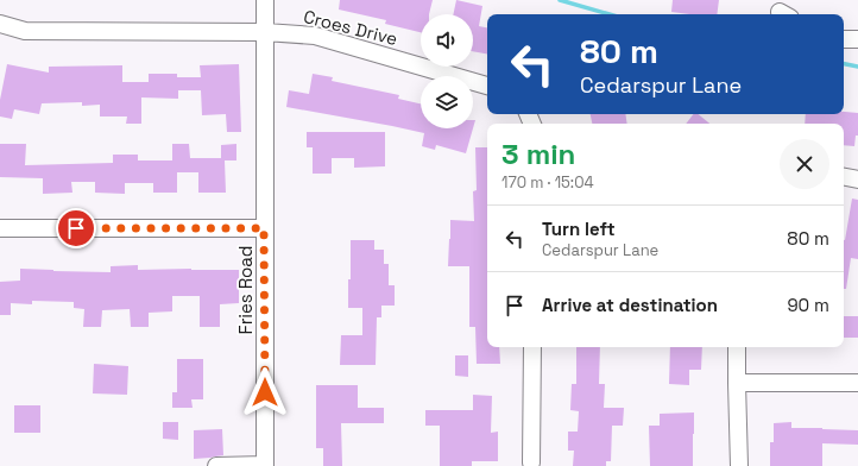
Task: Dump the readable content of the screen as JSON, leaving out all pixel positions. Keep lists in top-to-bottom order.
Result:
{
  "streets": {
    "street": ["Croes Drive", "Fries Road"]
  },
  "crossings": [
    ["Croes Drive", "Fries Road"]
  ],
  "page": {
    "turn": ["80 m", "Cedarspur Lane"],
    "heading": ["3 min", "170 m · 15:04"],
    "list": [
      {
        "name": "Turn left",
        "note": "Cedarspur Lane",
        "value": "80 m"
      },
      {
        "name": "Arrive at destination",
        "value": "90 m"
      }
    ]
  }
}
